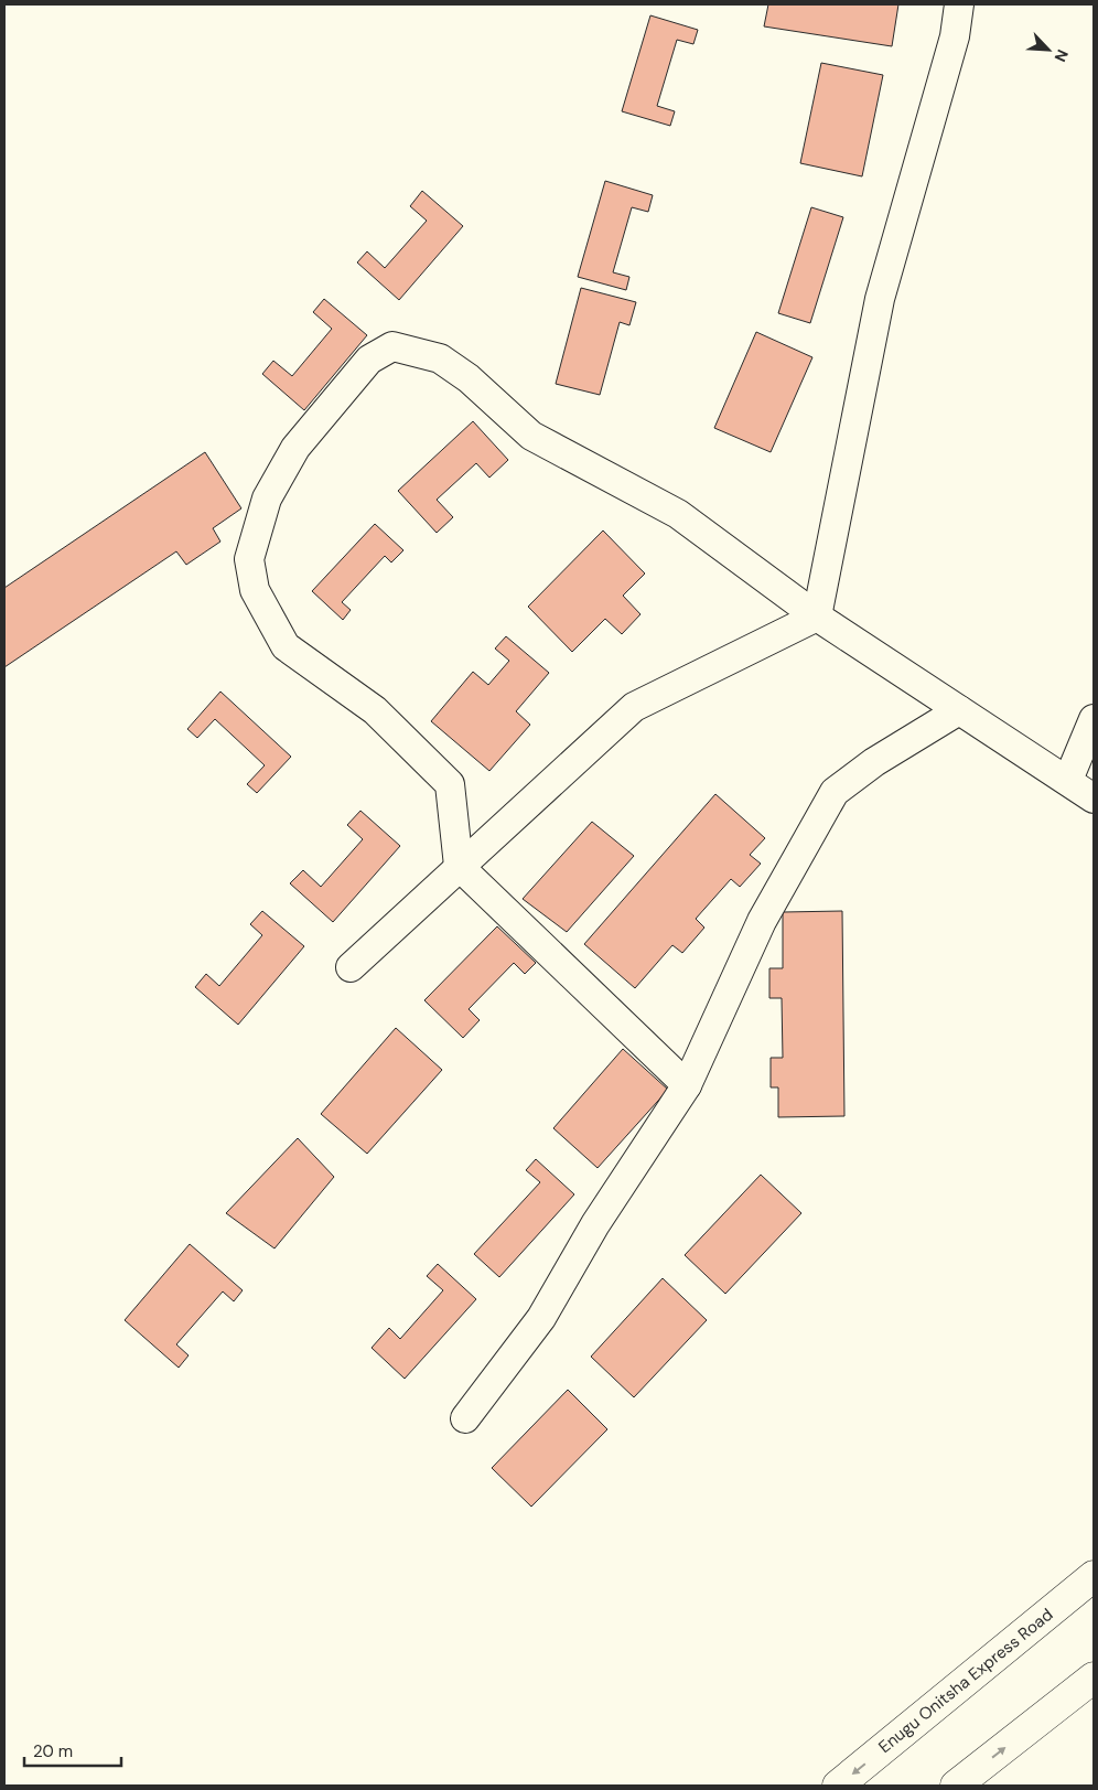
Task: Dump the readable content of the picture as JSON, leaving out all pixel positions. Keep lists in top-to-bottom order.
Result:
{
  "streets": {
    "highway": ["Enugu Onitsha Express Road"]
  },
  "scale_bar": "20 m",
  "north": "bottom right"
}
